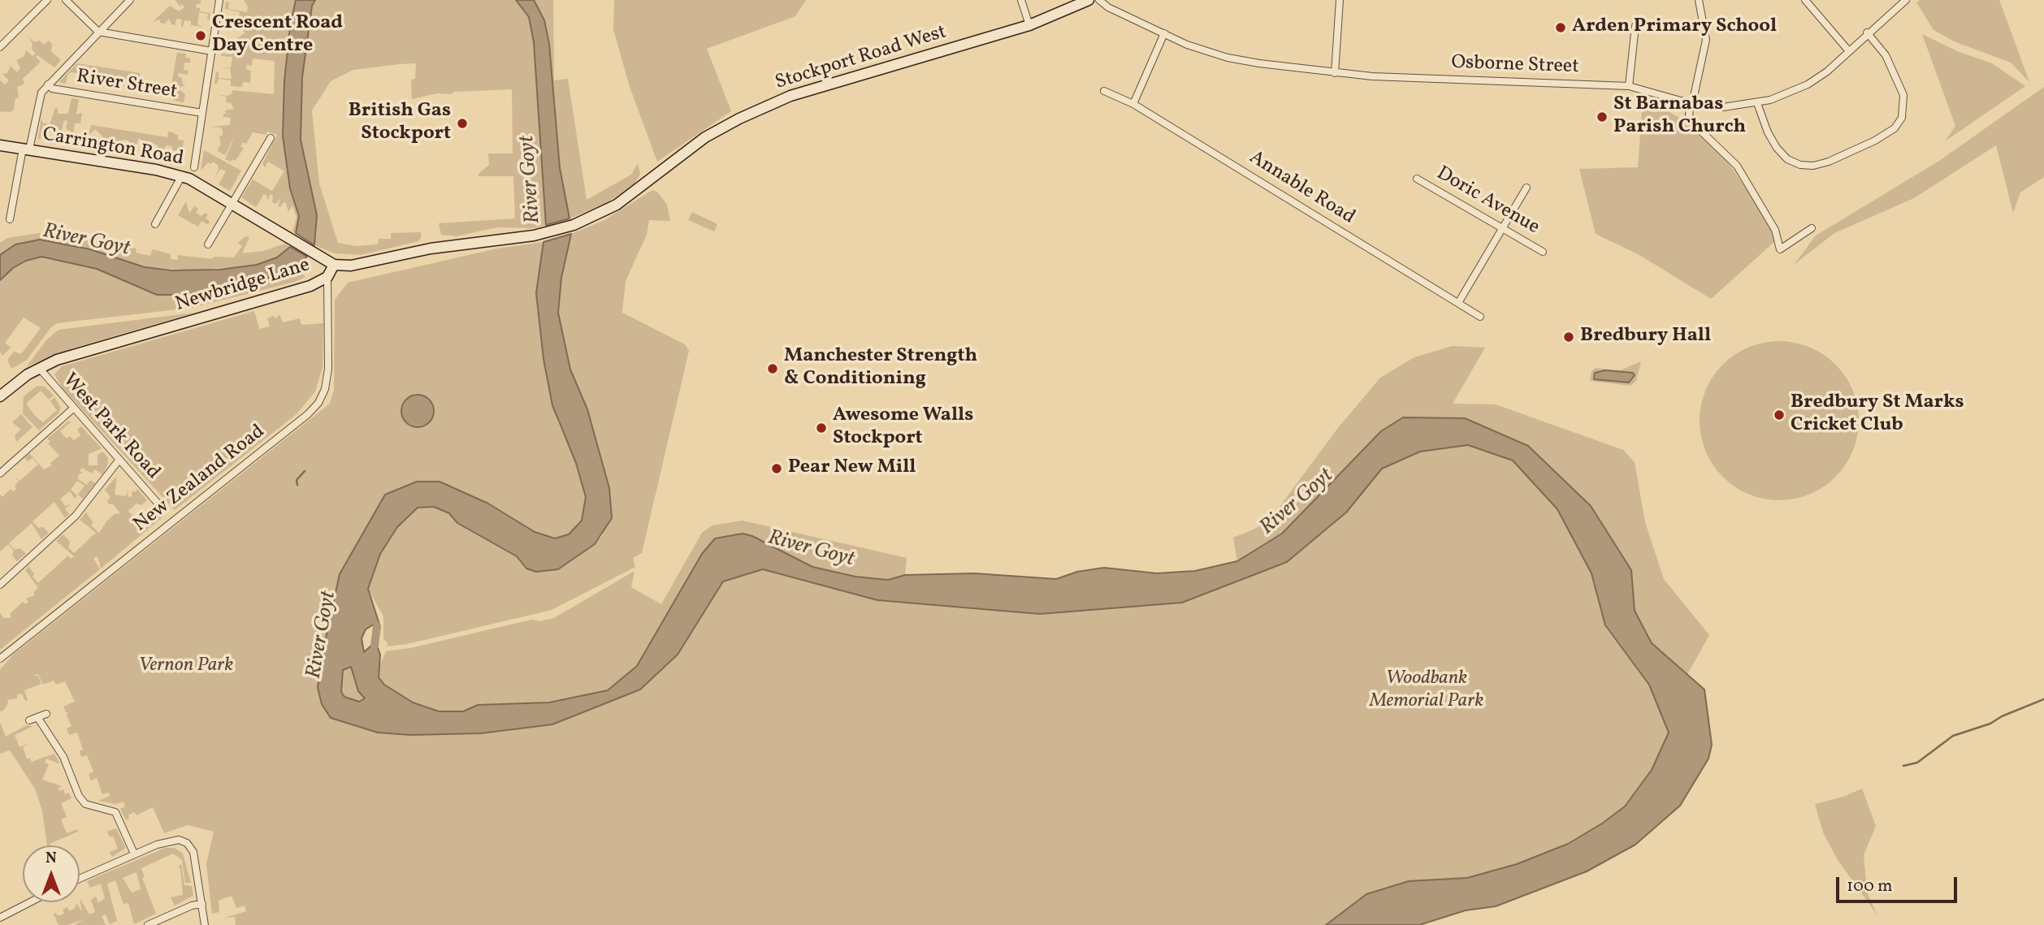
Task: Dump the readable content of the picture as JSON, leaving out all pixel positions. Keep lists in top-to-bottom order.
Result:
{
  "streets": {
    "main road": ["Stockport Road West", "Carrington Road", "Newbridge Lane"],
    "street": [
      "Osborne Street",
      "River Street",
      "Annable Road",
      "Doric Avenue",
      "West Park Road",
      "New Zealand Road"
    ]
  },
  "crossings": [
    ["Stockport Road West", "Newbridge Lane"],
    ["Carrington Road", "Newbridge Lane"],
    ["Newbridge Lane", "West Park Road"],
    ["Newbridge Lane", "New Zealand Road"]
  ],
  "water": ["River Goyt"],
  "parks": ["Vernon Park", "Woodbank Memorial Park"],
  "places": [
    "Arden Primary School",
    "Crescent Road Day Centre",
    "St Barnabas Parish Church",
    "British Gas Stockport",
    "Bredbury Hall",
    "Manchester Strength & Conditioning",
    "Bredbury St Marks Cricket Club",
    "Awesome Walls Stockport",
    "Pear New Mill"
  ],
  "scale_bar": "100 m",
  "north": "top"
}
